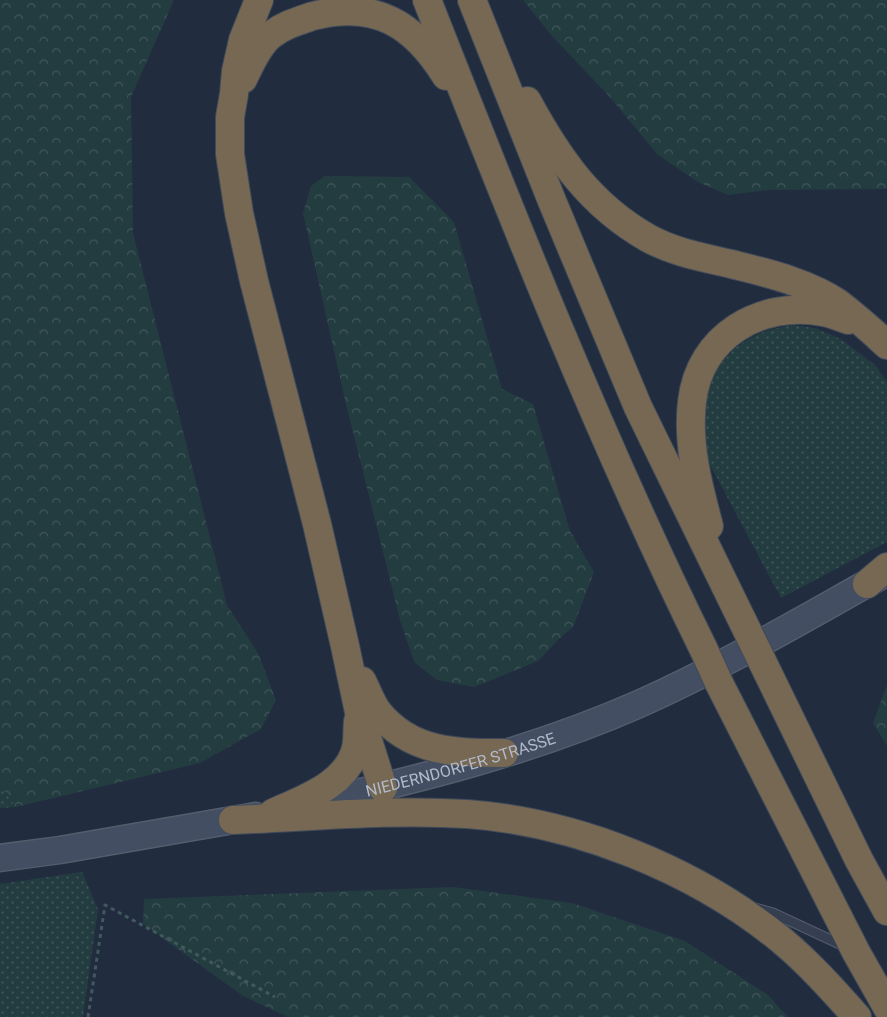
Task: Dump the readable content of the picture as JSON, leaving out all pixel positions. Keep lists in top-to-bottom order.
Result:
{
  "streets": {
    "main road": ["NIEDERNDORFER STRASSE"]
  }
}
